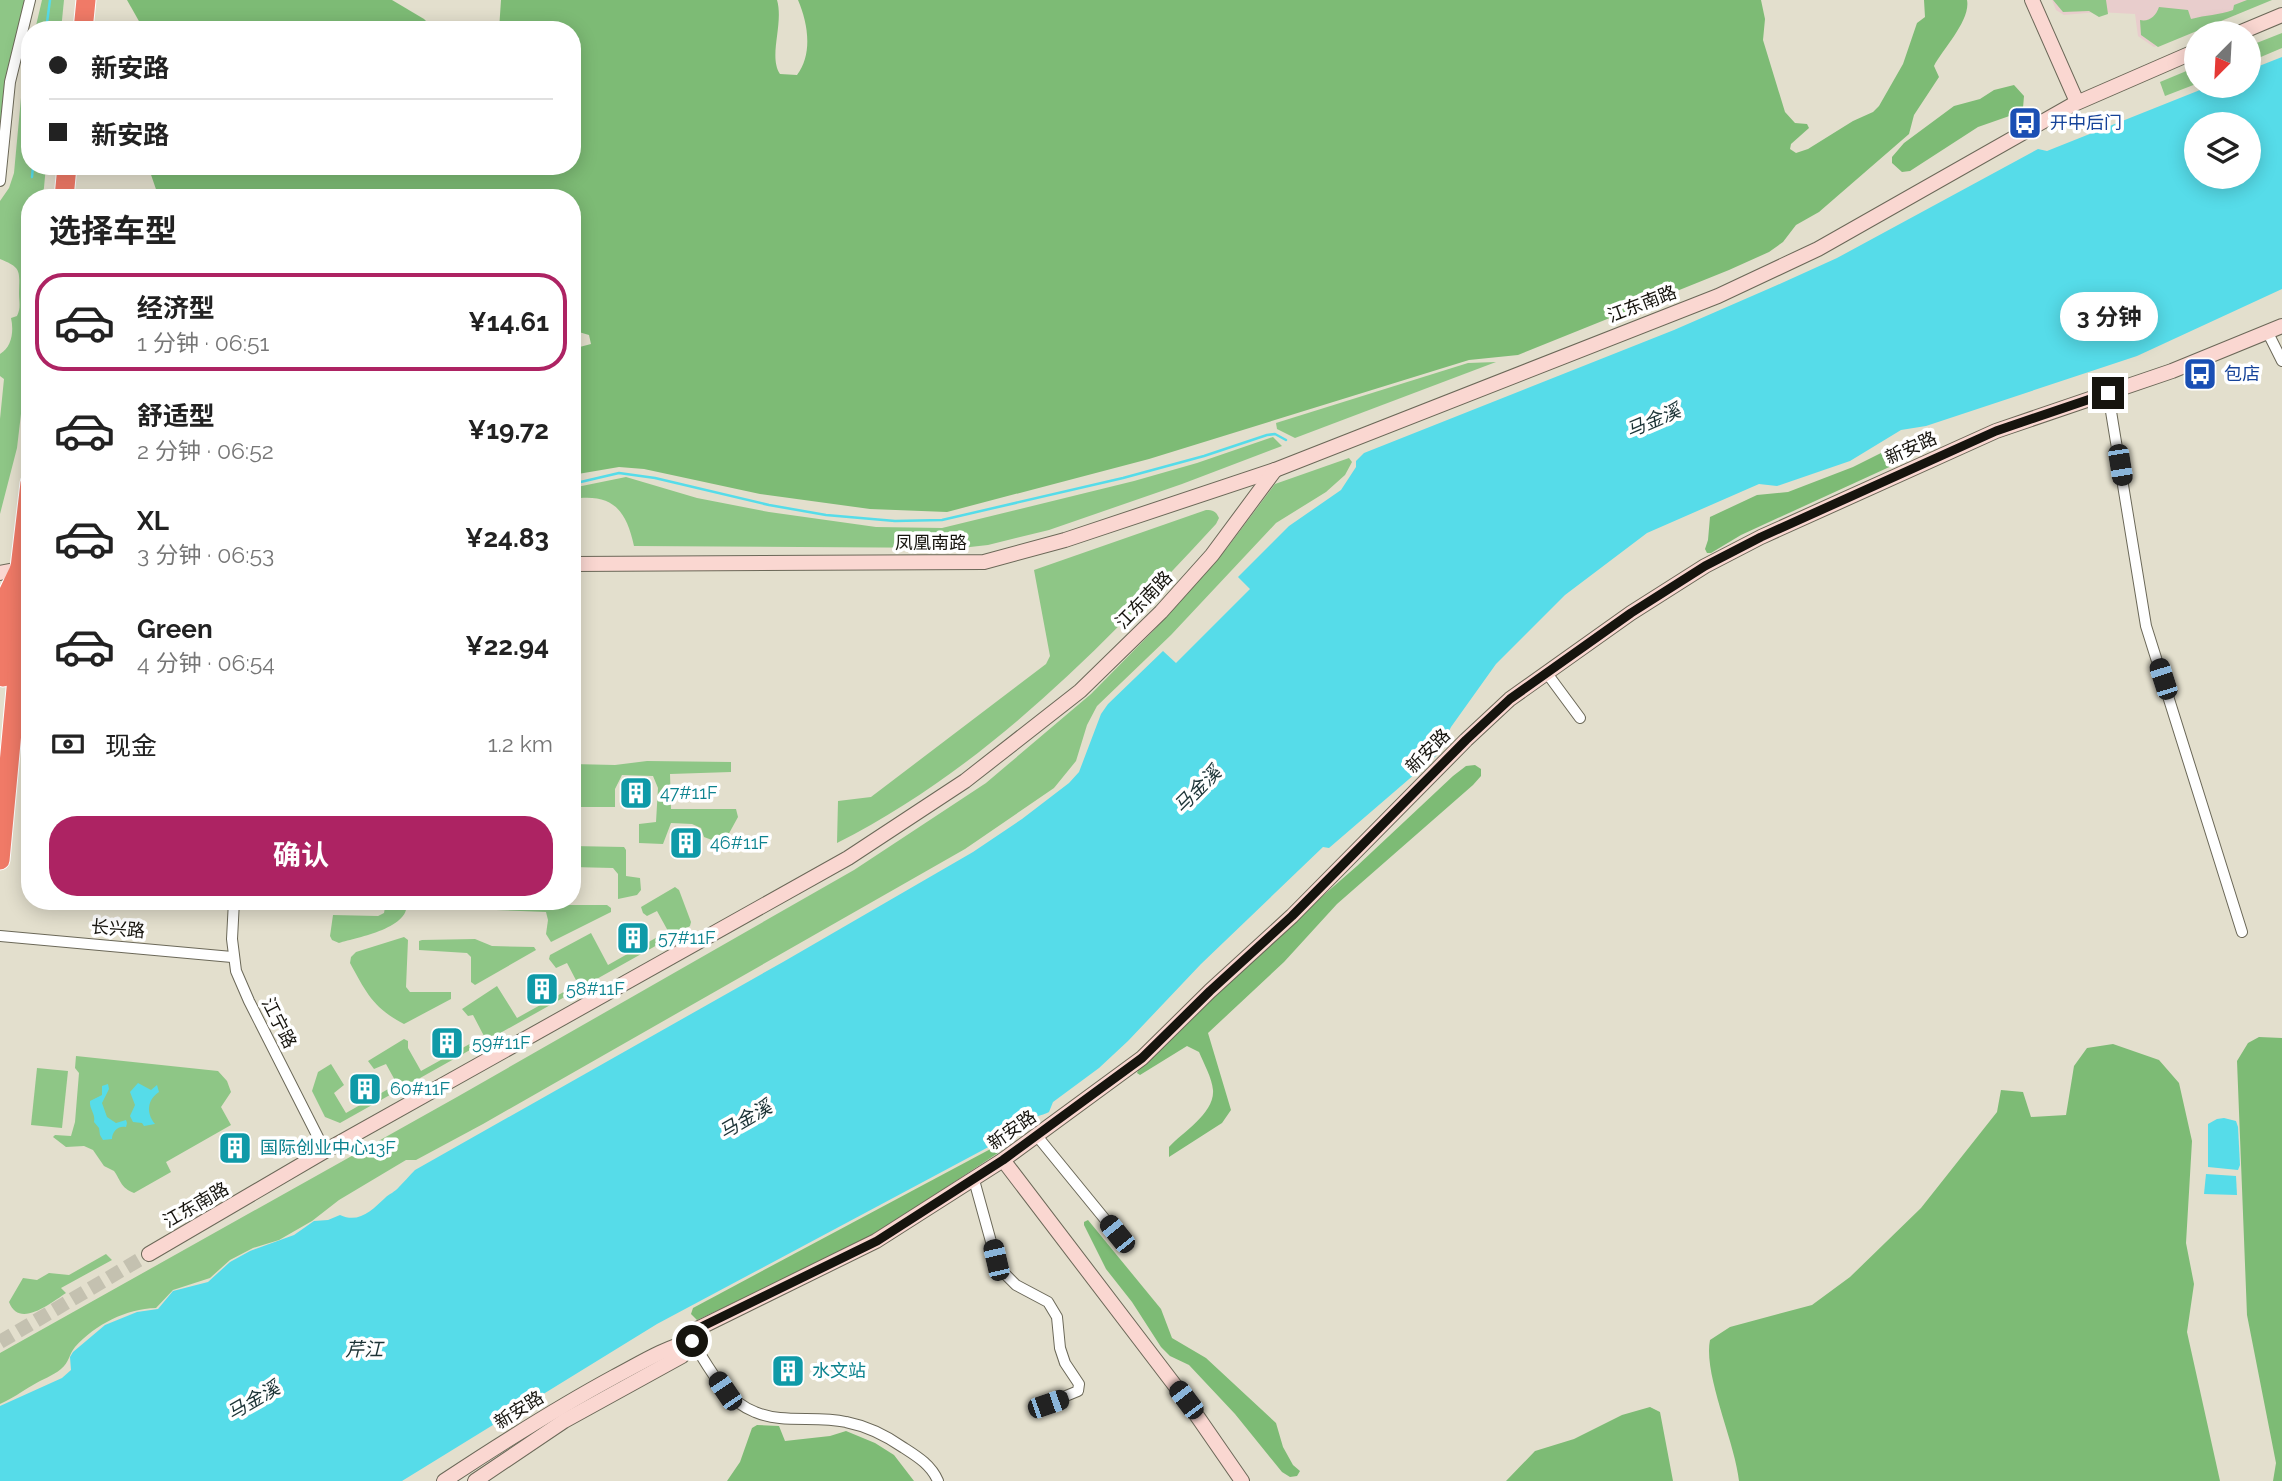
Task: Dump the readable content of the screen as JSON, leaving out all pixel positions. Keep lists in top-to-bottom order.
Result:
{
  "streets": {
    "main road": ["江东南路", "新安路", "凤凰南路"],
    "street": ["长兴路", "江宁路"]
  },
  "crossings": [
    ["江东南路", "凤凰南路"],
    ["江东南路", "江宁路"],
    ["长兴路", "江宁路"]
  ],
  "water": ["马金溪", "芹江"],
  "places": {
    "bus stop": ["开中后门", "包店"],
    "building": [
      "47#11F",
      "46#11F",
      "57#11F",
      "58#11F",
      "59#11F",
      "60#11F",
      "国际创业中心13F",
      "水文站"
    ]
  },
  "north": "bottom left",
  "page": {
    "banner": ["新安路", "新安路"],
    "heading": "选择车型",
    "list": [
      {
        "name": "经济型",
        "note": "1 分钟 · 06:51",
        "value": "¥14.61"
      },
      {
        "name": "舒适型",
        "note": "2 分钟 · 06:52",
        "value": "¥19.72"
      },
      {
        "name": "XL",
        "note": "3 分钟 · 06:53",
        "value": "¥24.83"
      },
      {
        "name": "Green",
        "note": "4 分钟 · 06:54",
        "value": "¥22.94"
      }
    ],
    "bubble": "3 分钟",
    "pay": ["现金", "1.2 km"],
    "buttons": "确认"
  }
}
